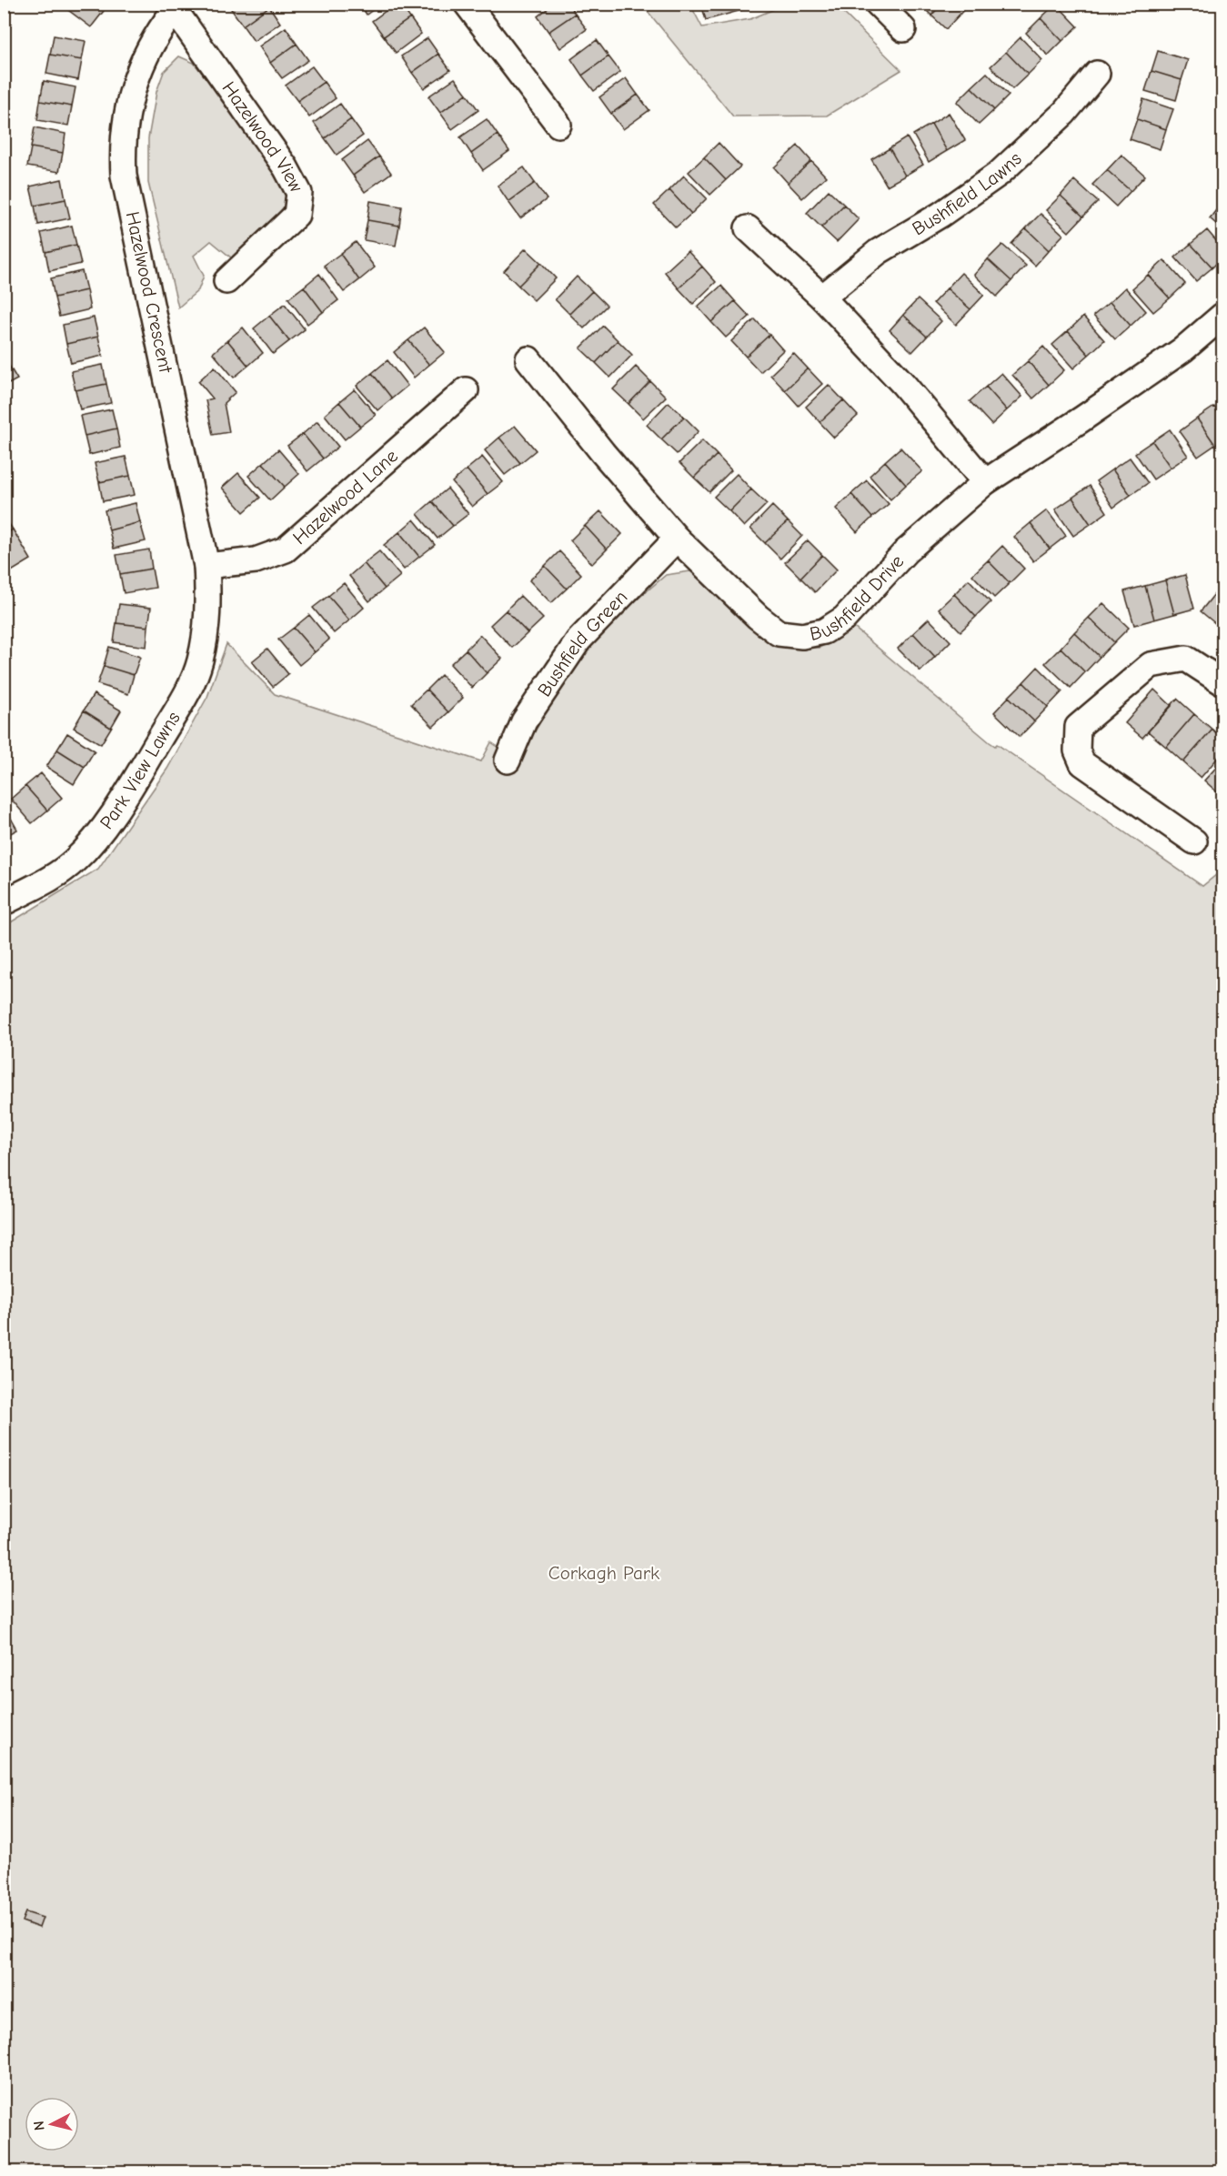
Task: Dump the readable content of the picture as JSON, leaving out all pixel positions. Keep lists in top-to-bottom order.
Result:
{
  "streets": {
    "street": [
      "Hazelwood View",
      "Bushfield Lawns",
      "Hazelwood Crescent",
      "Hazelwood Lane",
      "Bushfield Drive",
      "Bushfield Green",
      "Park View Lawns"
    ]
  },
  "crossings": [
    ["Hazelwood View", "Hazelwood Crescent"],
    ["Hazelwood Crescent", "Hazelwood Lane"],
    ["Hazelwood Crescent", "Park View Lawns"],
    ["Bushfield Drive", "Bushfield Green"]
  ],
  "parks": ["Corkagh Park"],
  "north": "left"
}
